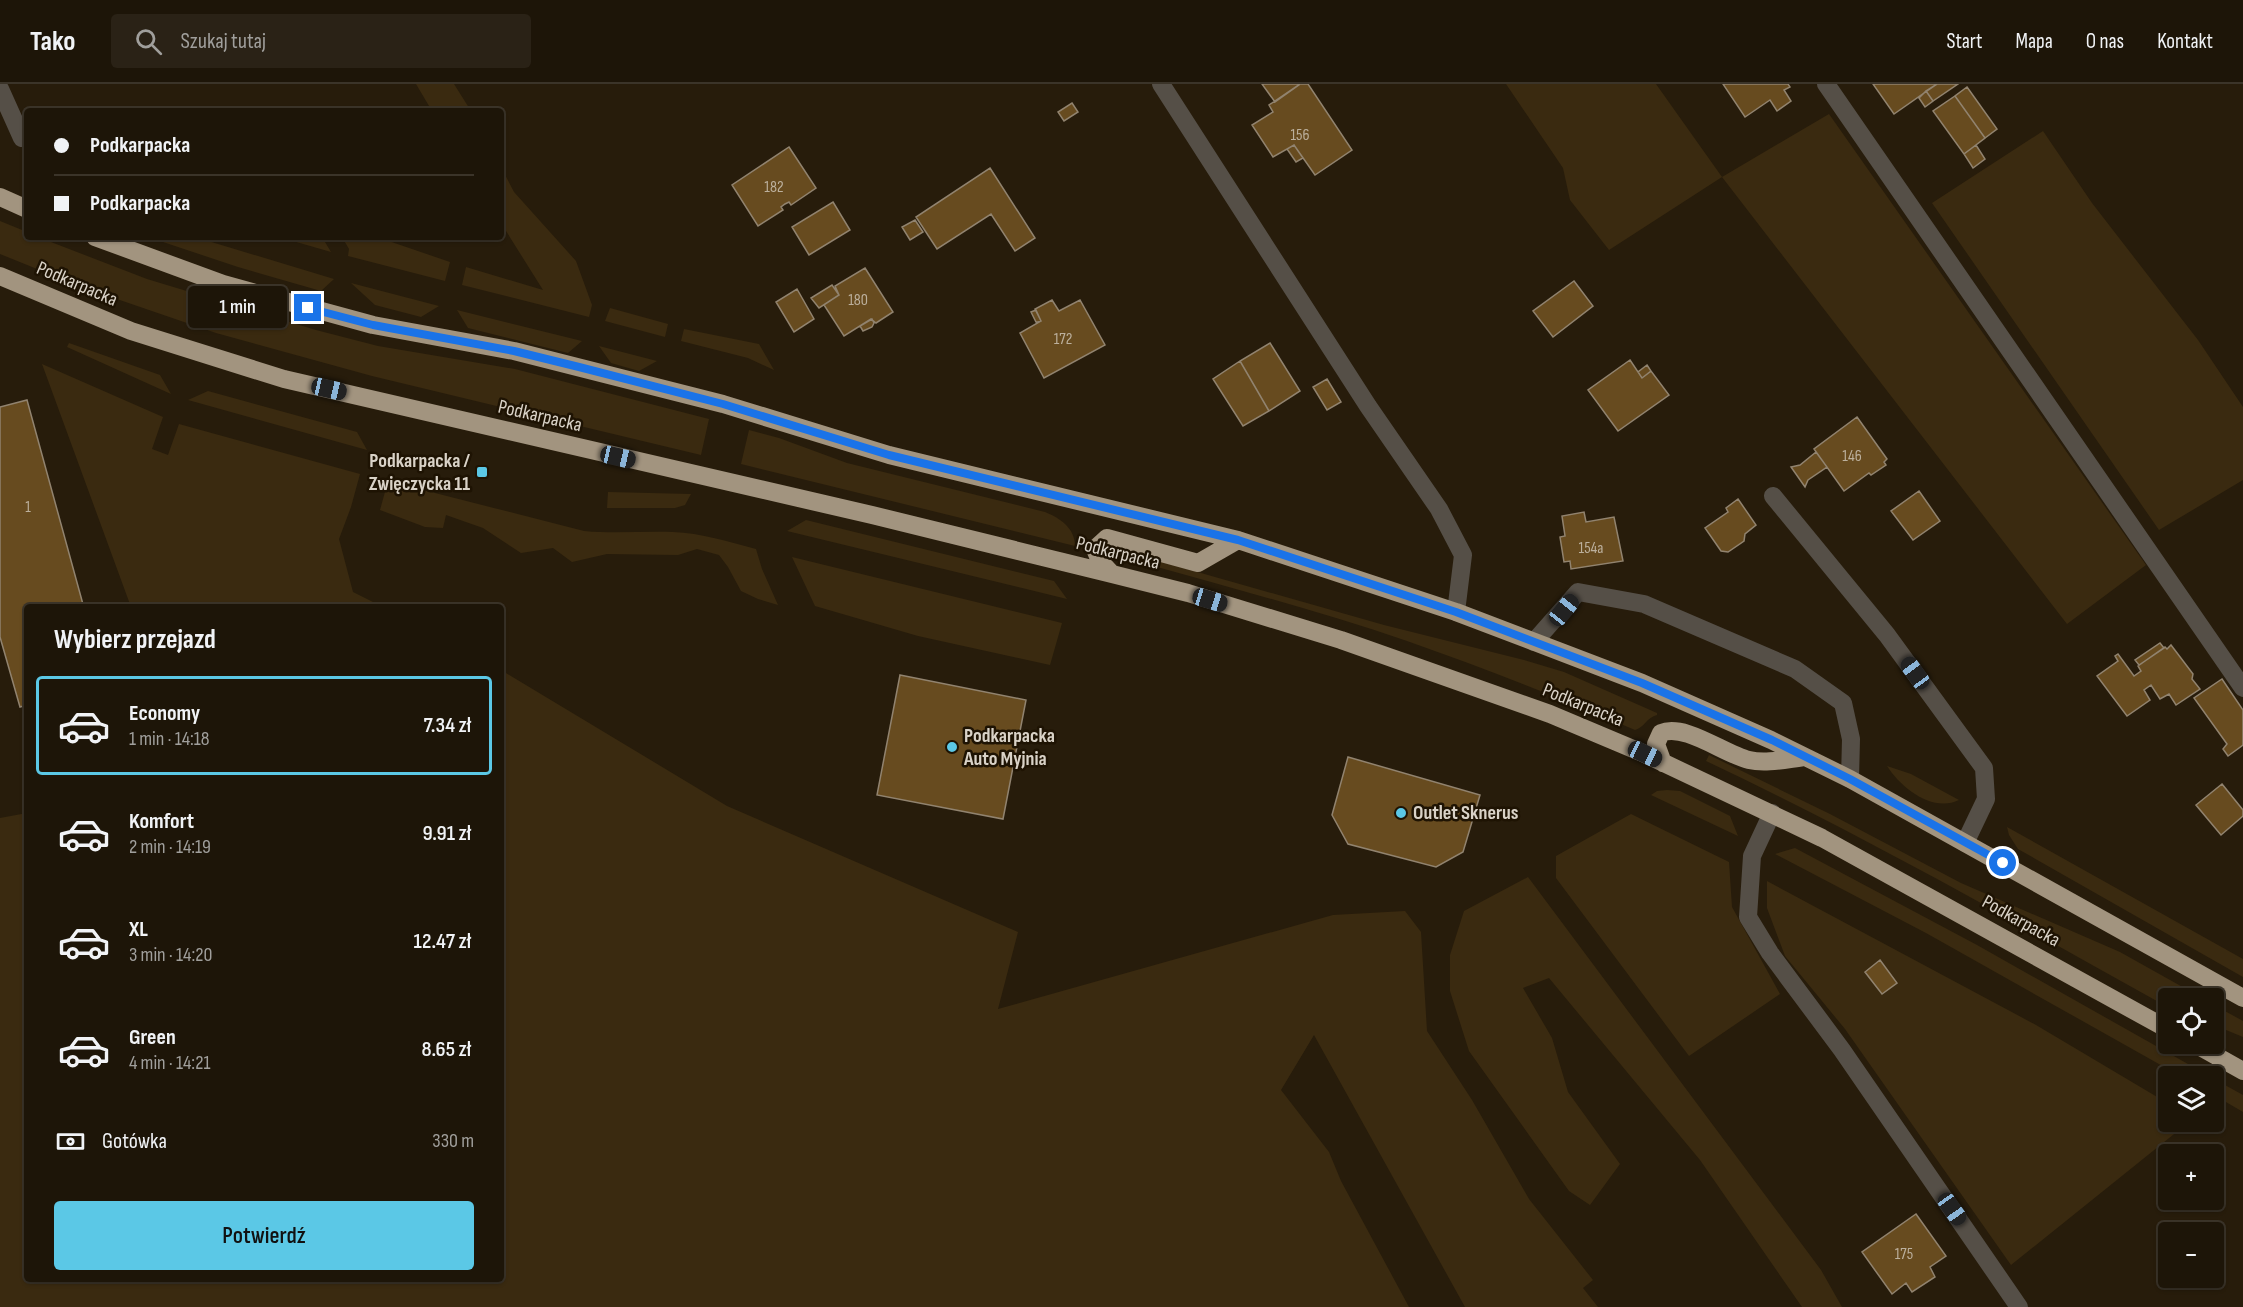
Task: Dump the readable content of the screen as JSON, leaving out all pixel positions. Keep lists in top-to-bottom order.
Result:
{
  "streets": {
    "highway": ["Podkarpacka"]
  },
  "places": {
    "transit": ["Podkarpacka / Zwięczycka 11"],
    "other": ["Podkarpacka Auto Myjnia", "Outlet Sknerus"]
  },
  "house_numbers": [
    "156",
    "182",
    "180",
    "172",
    "146",
    "1",
    "154a",
    "175"
  ],
  "page": {
    "header": "Tako",
    "search": "Szukaj tutaj",
    "nav": [
      "Start",
      "Mapa",
      "O nas",
      "Kontakt"
    ],
    "banner": ["Podkarpacka", "Podkarpacka"],
    "bubble": "1 min",
    "heading": "Wybierz przejazd",
    "list": [
      {
        "name": "Economy",
        "note": "1 min · 14:18",
        "value": "7.34 zł"
      },
      {
        "name": "Komfort",
        "note": "2 min · 14:19",
        "value": "9.91 zł"
      },
      {
        "name": "XL",
        "note": "3 min · 14:20",
        "value": "12.47 zł"
      },
      {
        "name": "Green",
        "note": "4 min · 14:21",
        "value": "8.65 zł"
      }
    ],
    "map_buttons": ["+", "−"],
    "pay": ["Gotówka", "330 m"],
    "buttons": "Potwierdź"
  }
}
